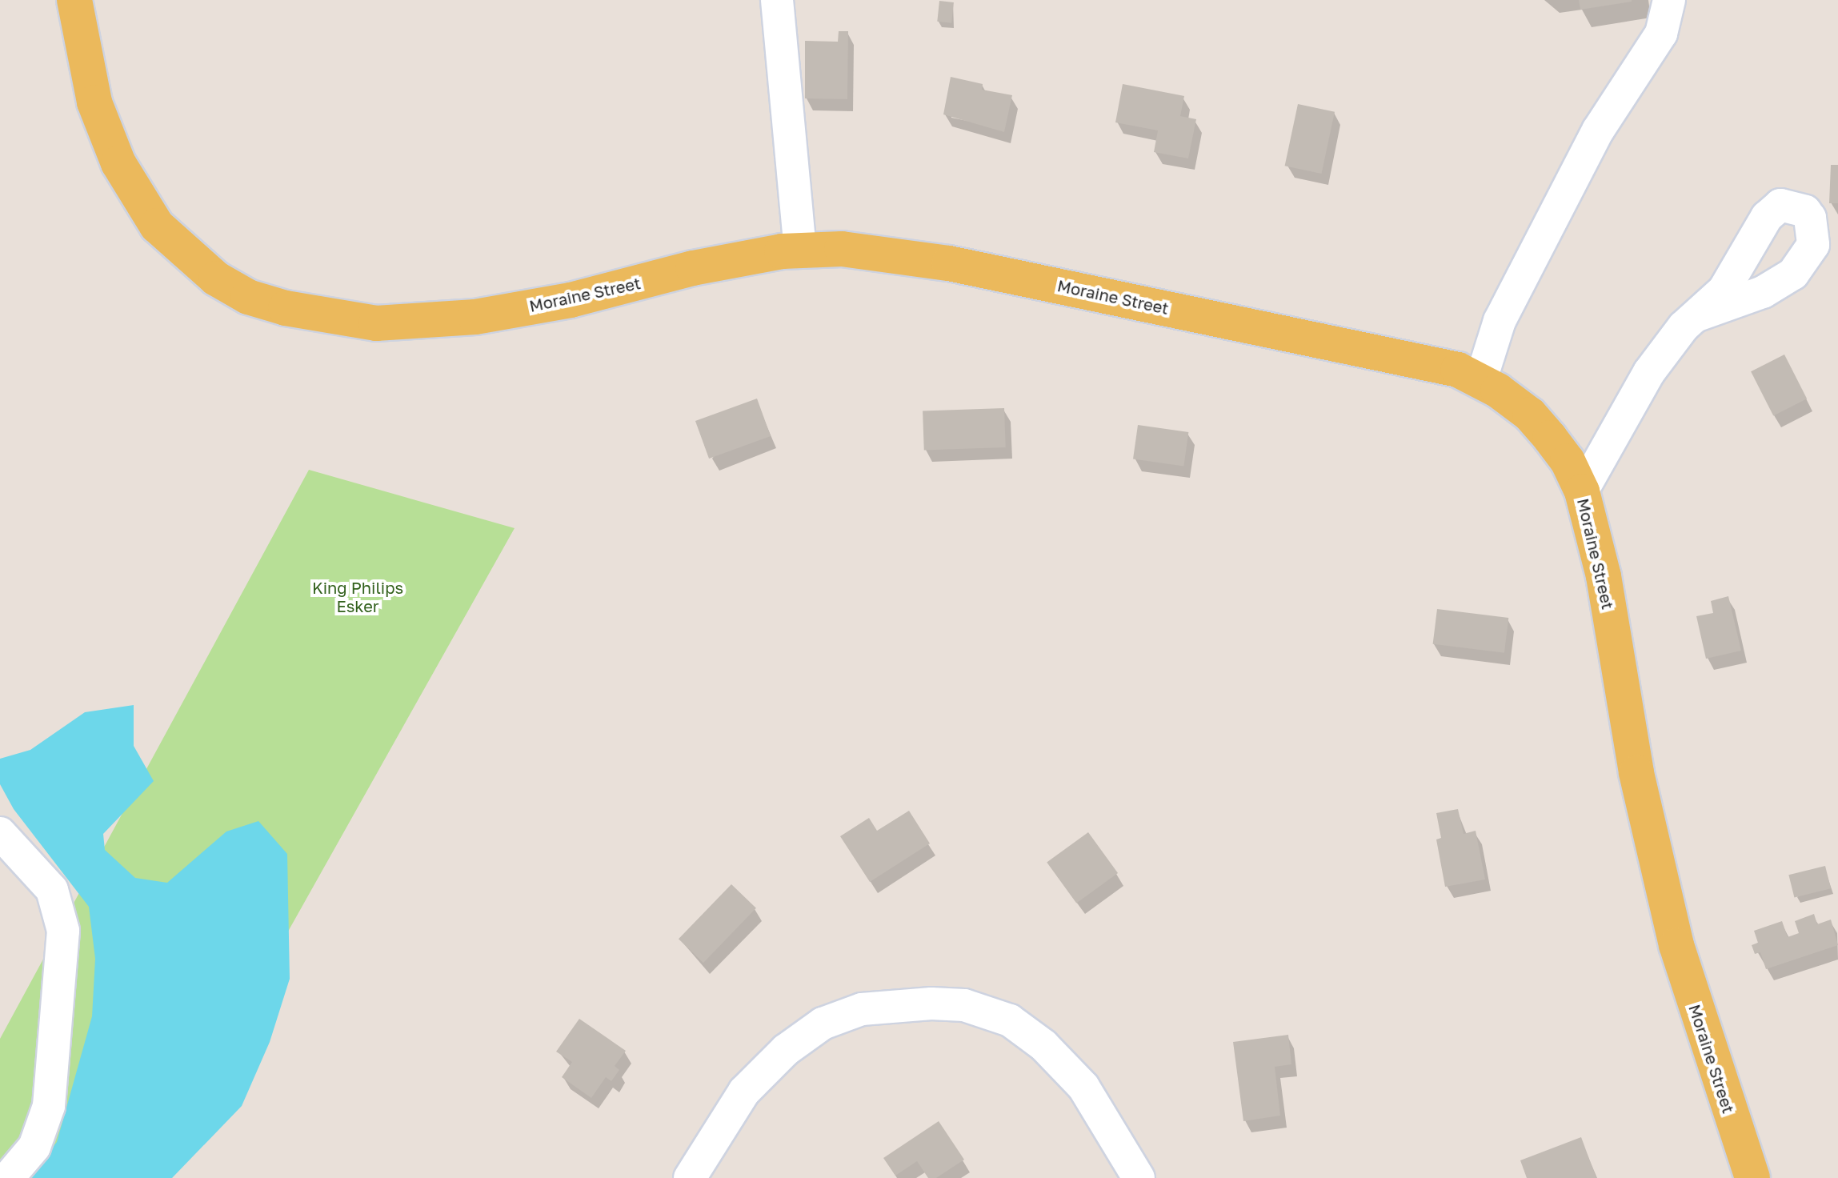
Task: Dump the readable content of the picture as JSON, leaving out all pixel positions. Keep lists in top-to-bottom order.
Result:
{
  "streets": {
    "main road": ["Moraine Street"]
  },
  "parks": ["King Philips Esker"]
}
